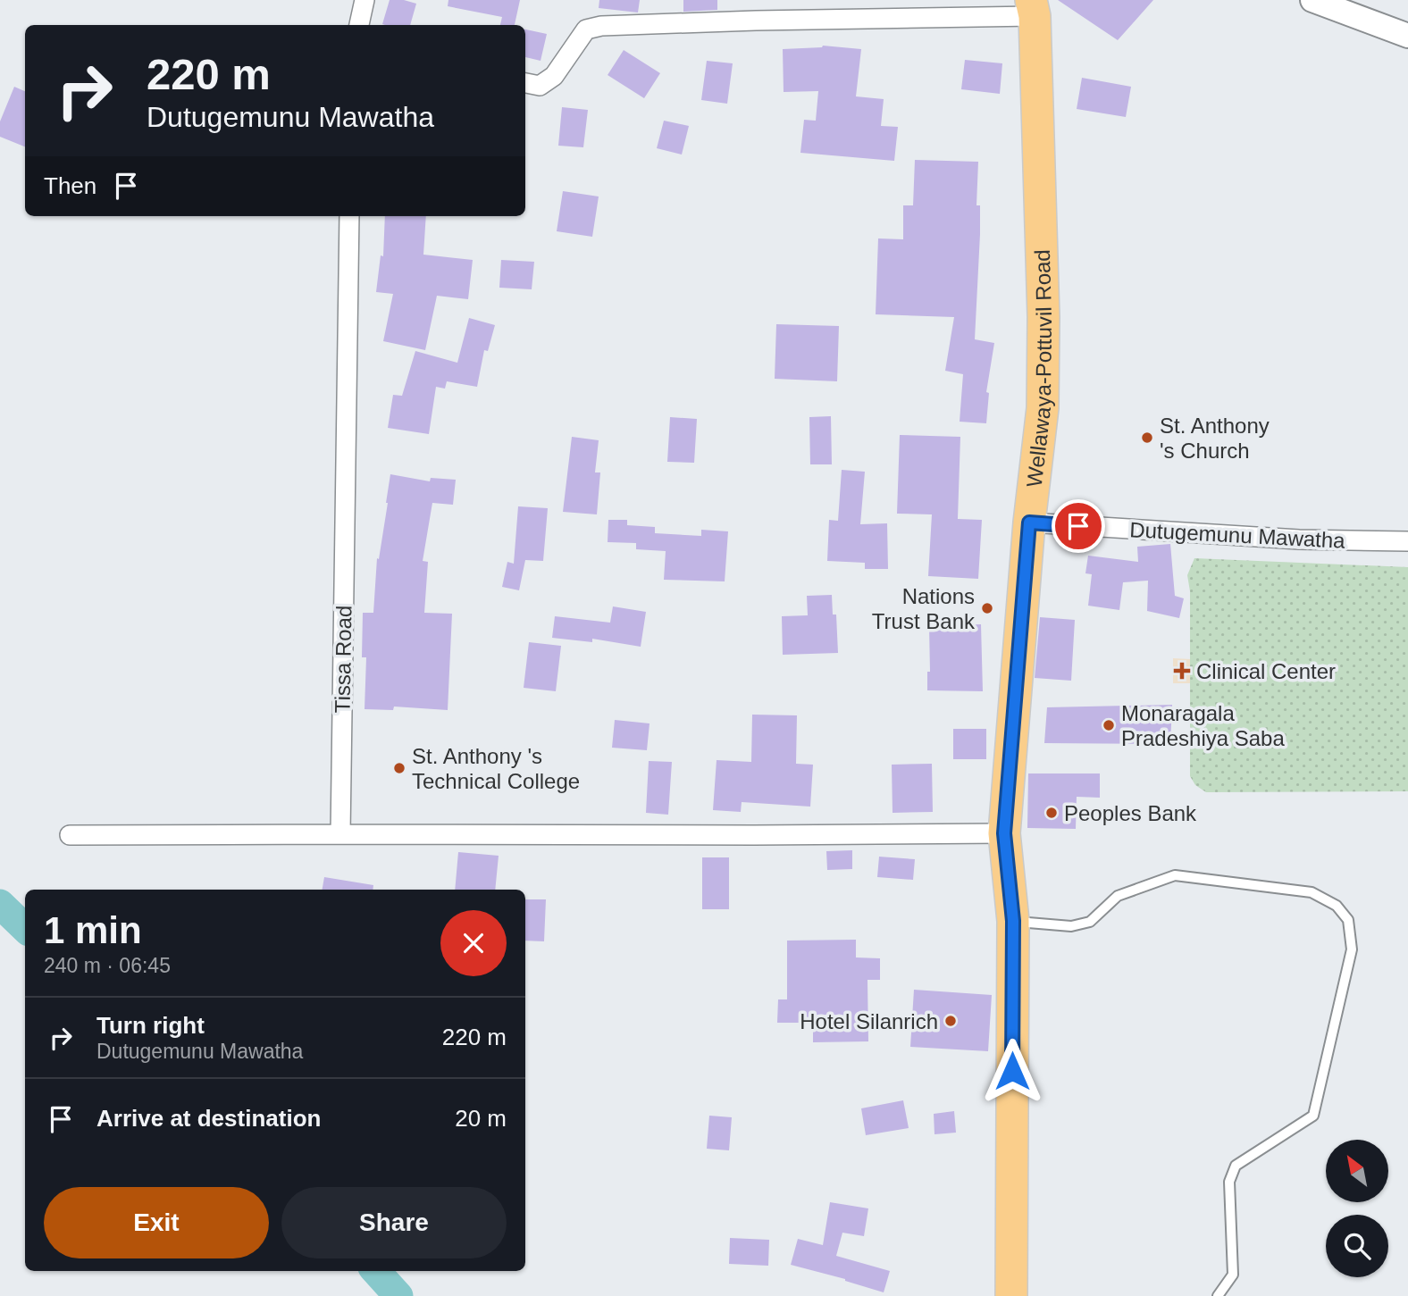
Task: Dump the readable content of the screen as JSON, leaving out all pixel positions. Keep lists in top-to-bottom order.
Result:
{
  "streets": {
    "highway": ["Wellawaya-Pottuvil Road"],
    "street": ["Dutugemunu Mawatha", "Tissa Road"]
  },
  "crossings": [
    ["Wellawaya-Pottuvil Road", "Dutugemunu Mawatha"]
  ],
  "places": {
    "other": [
      "St. Anthony 's Church",
      "Nations Trust Bank",
      "Monaragala Pradeshiya Saba",
      "St. Anthony 's Technical College",
      "Peoples Bank",
      "Hotel Silanrich"
    ],
    "health": ["Clinical Center"]
  },
  "north": "top left",
  "page": {
    "turn": ["220 m", "Dutugemunu Mawatha"],
    "then": "Then",
    "heading": ["1 min", "240 m · 06:45"],
    "list": [
      {
        "name": "Turn right",
        "note": "Dutugemunu Mawatha",
        "value": "220 m"
      },
      {
        "name": "Arrive at destination",
        "value": "20 m"
      }
    ],
    "buttons": ["Exit", "Share"]
  }
}
